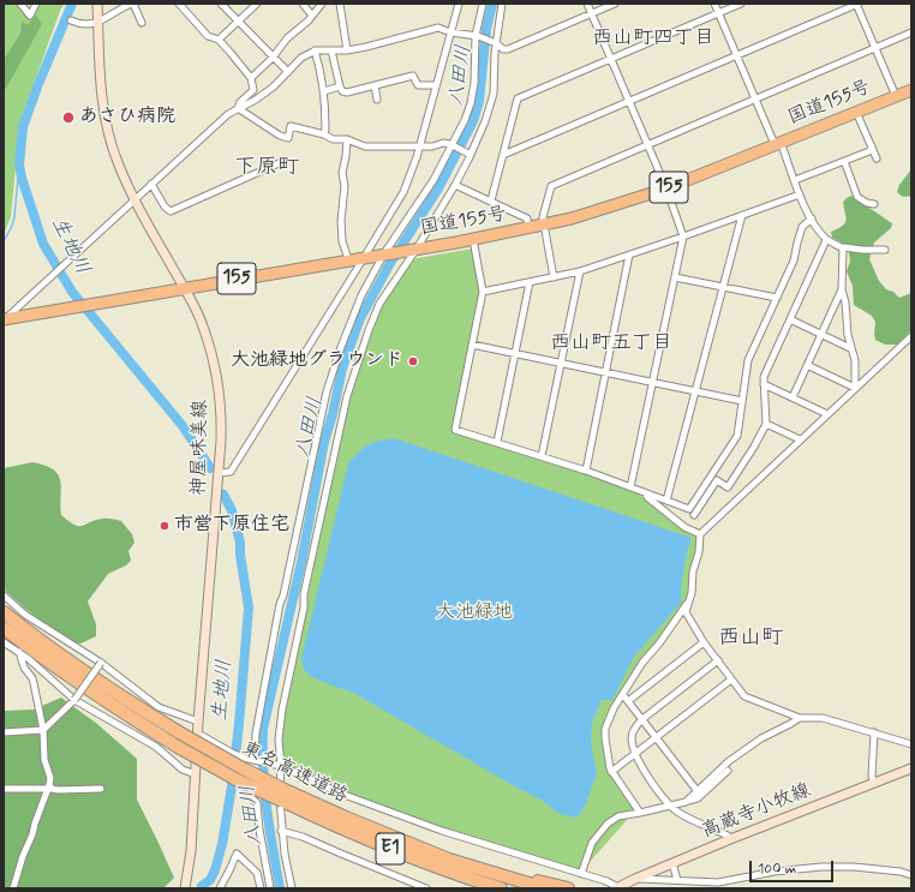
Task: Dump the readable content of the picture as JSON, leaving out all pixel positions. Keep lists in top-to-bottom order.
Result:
{
  "streets": {
    "highway": [
      "国道155号",
      "155",
      "東名高速道路",
      "E1"
    ],
    "main road": ["神屋味美線", "高蔵寺小牧線"]
  },
  "crossings": [
    ["国道155号", "神屋味美線"]
  ],
  "districts": [
    "西山町四丁目",
    "下原町",
    "西山町五丁目",
    "西山町"
  ],
  "water": ["八田川", "生地川"],
  "parks": ["大池緑地"],
  "places": ["あさひ病院", "大池緑地グラウンド", "市営下原住宅"],
  "scale_bar": "100 m"
}
